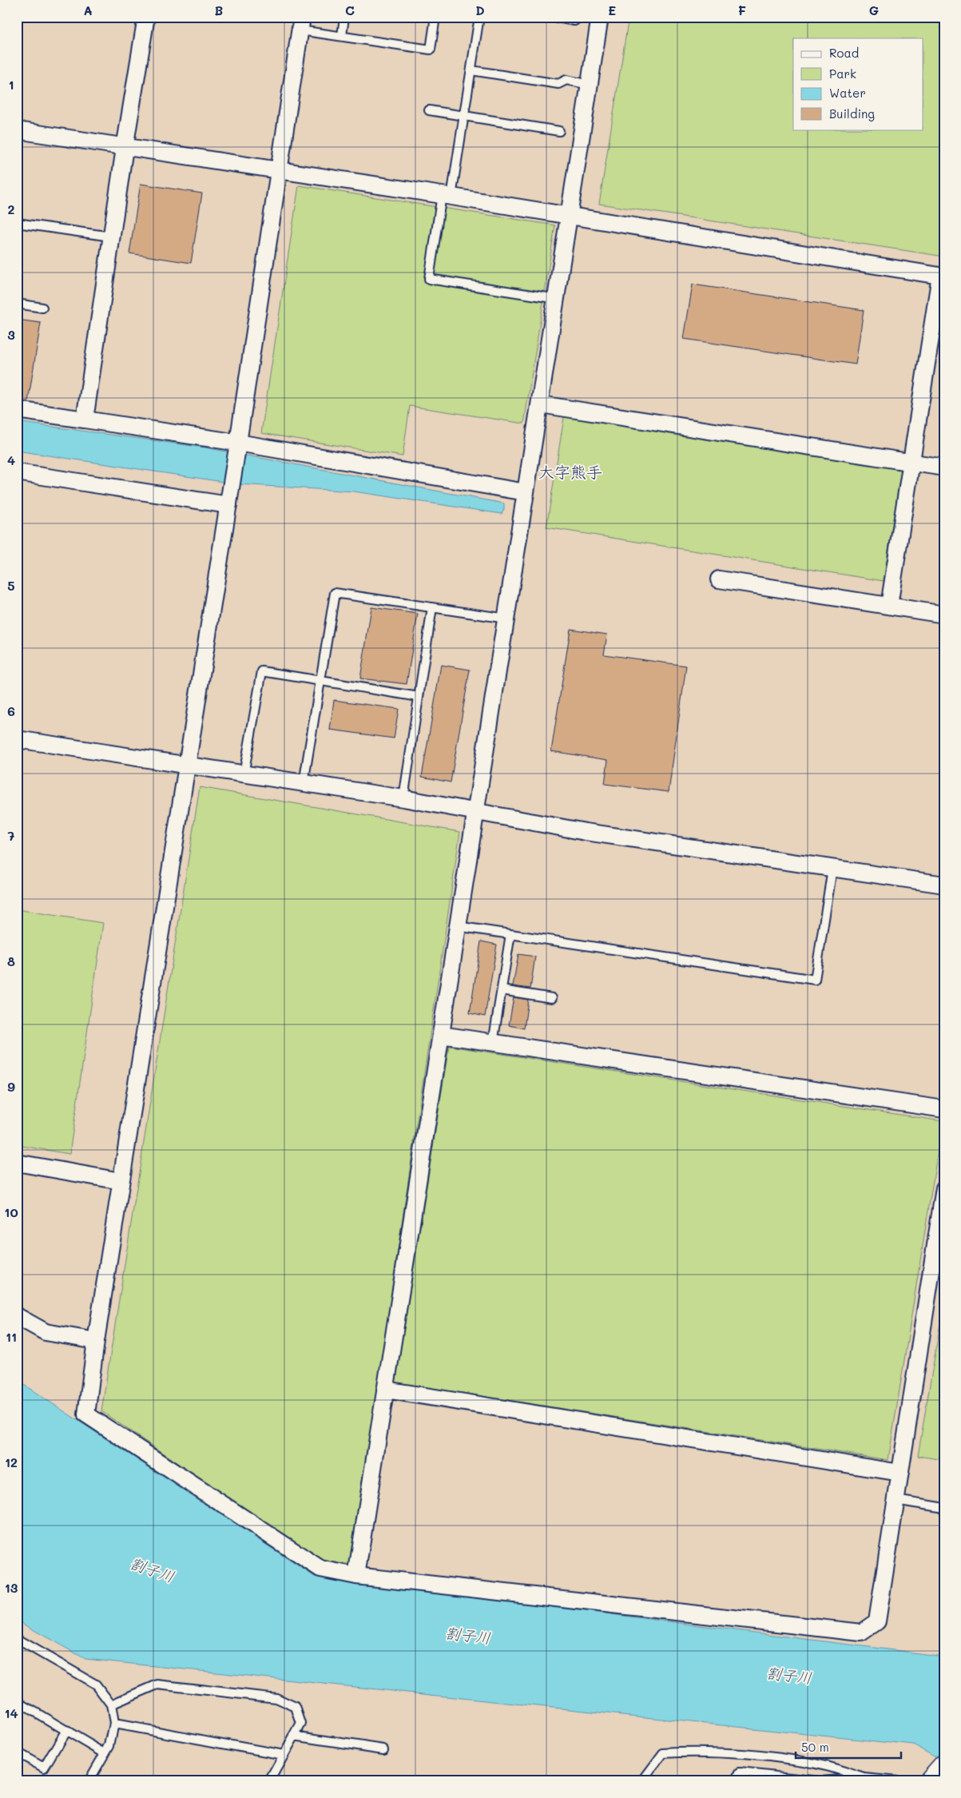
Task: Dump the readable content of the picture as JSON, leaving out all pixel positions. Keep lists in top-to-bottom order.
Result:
{
  "districts": ["大字熊手"],
  "water": ["割子川"],
  "legend": [
    "Road",
    "Park",
    "Water",
    "Building"
  ],
  "scale_bar": "50 m",
  "grid": {
    "columns": [
      "A",
      "B",
      "C",
      "D",
      "E",
      "F",
      "G"
    ],
    "rows": [
      "1",
      "2",
      "3",
      "4",
      "5",
      "6",
      "7",
      "8",
      "9",
      "10",
      "11",
      "12",
      "13",
      "14"
    ]
  }
}
